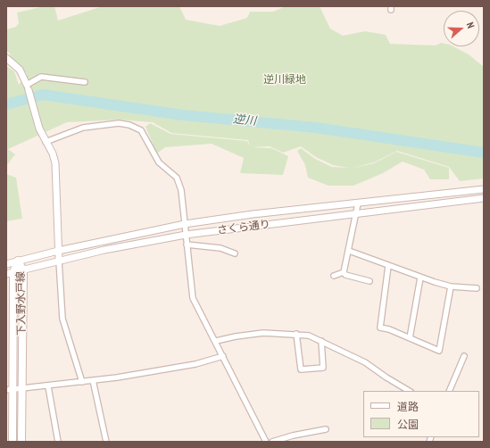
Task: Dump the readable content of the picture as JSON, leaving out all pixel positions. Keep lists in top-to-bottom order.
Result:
{
  "streets": {
    "main road": ["下入野水戸線"],
    "street": ["さくら通り"]
  },
  "crossings": [
    ["さくら通り", "下入野水戸線"]
  ],
  "water": ["逆川"],
  "parks": ["逆川緑地"],
  "legend": ["道路", "公園"],
  "north": "right"
}
